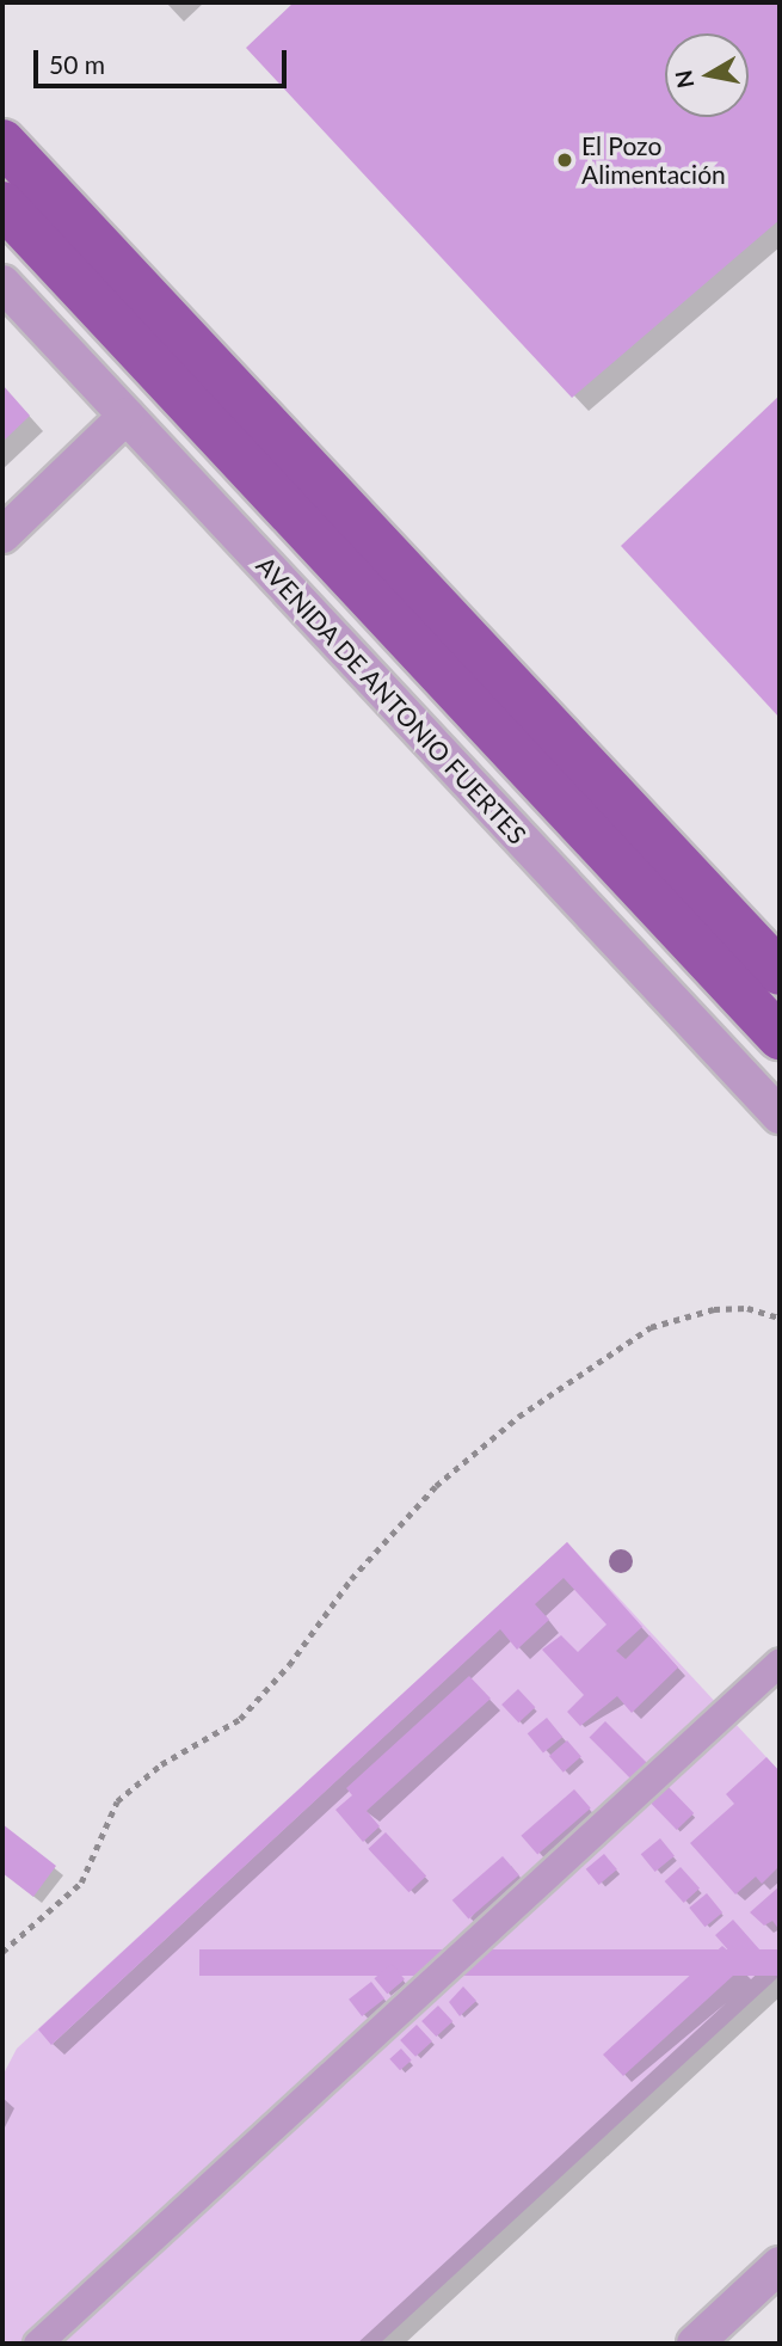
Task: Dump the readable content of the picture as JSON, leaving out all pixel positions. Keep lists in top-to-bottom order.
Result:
{
  "streets": {
    "street": ["AVENIDA DE ANTONIO FUERTES"]
  },
  "places": ["El Pozo Alimentación"],
  "scale_bar": "50 m",
  "north": "left"
}
